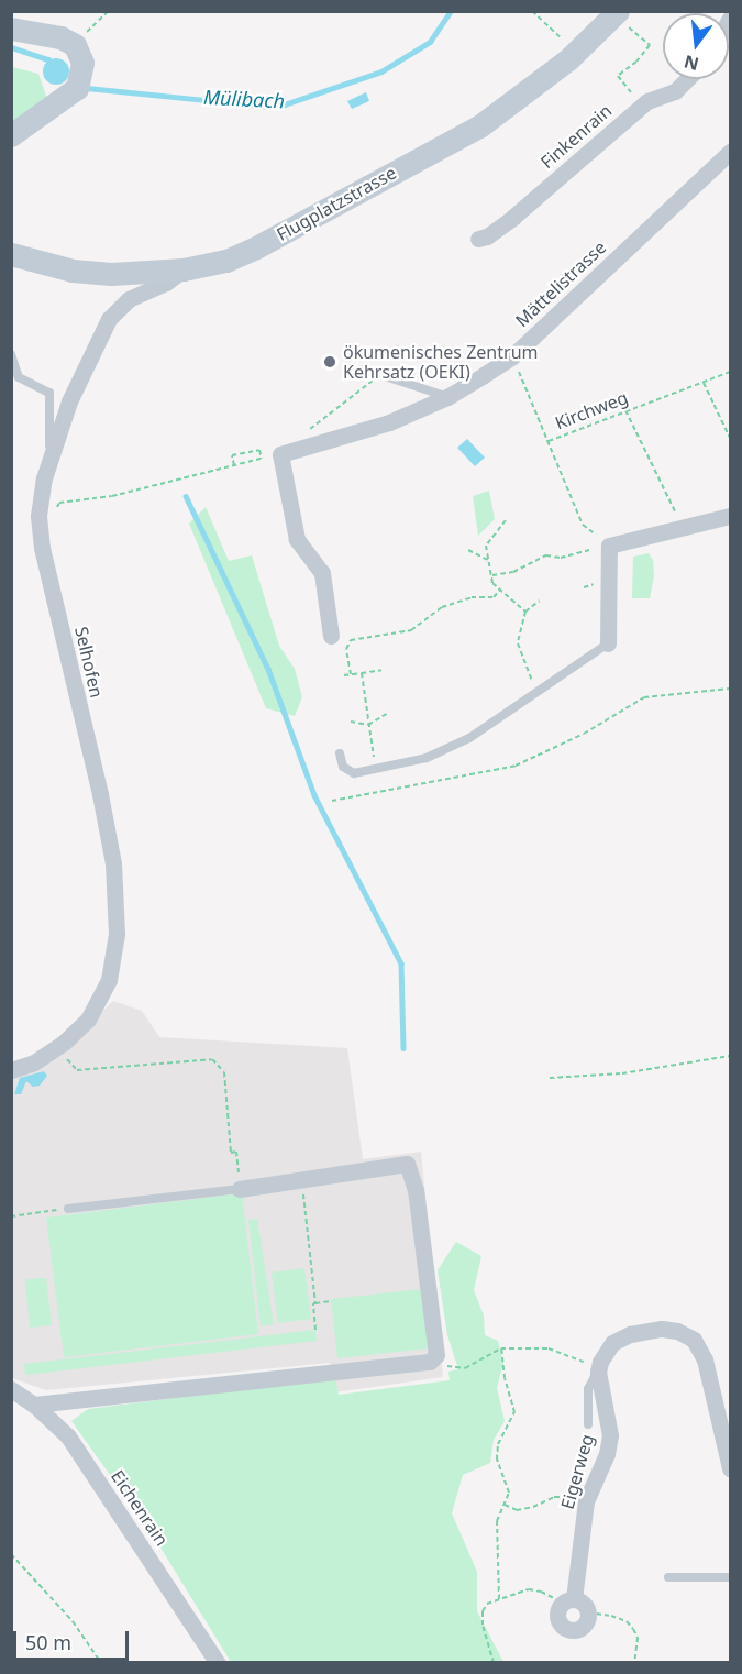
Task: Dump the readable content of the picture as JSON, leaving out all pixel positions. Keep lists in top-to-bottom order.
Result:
{
  "streets": {
    "street": [
      "Finkenrain",
      "Flugplatzstrasse",
      "Mättelistrasse",
      "Selhofen",
      "Eigerweg",
      "Eichenrain"
    ],
    "path": ["Kirchweg"]
  },
  "crossings": [
    ["Flugplatzstrasse", "Selhofen"],
    ["Mättelistrasse", "Kirchweg"]
  ],
  "water": ["Mülibach"],
  "places": ["ökumenisches Zentrum Kehrsatz (OEKI)"],
  "scale_bar": "50 m",
  "north": "bottom"
}
